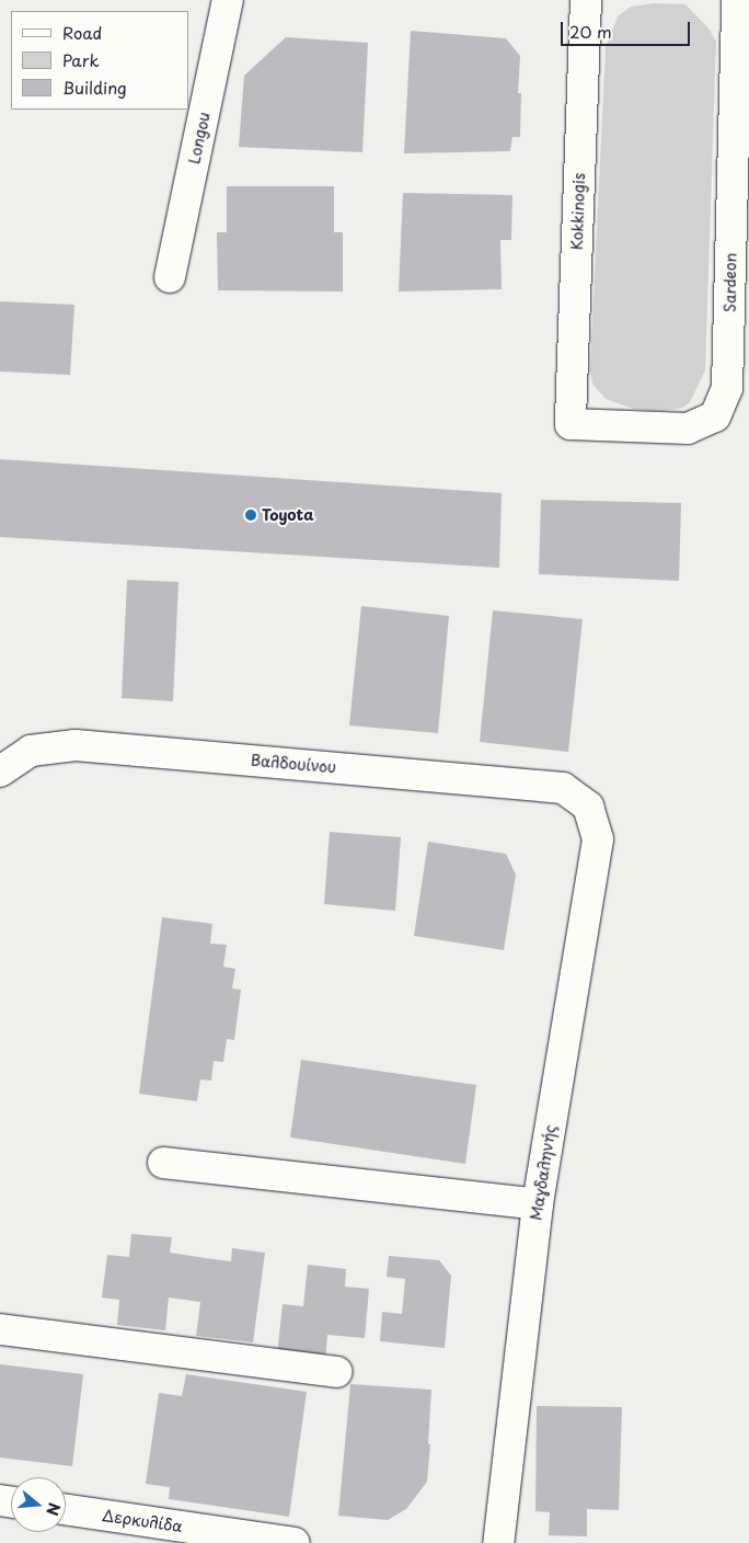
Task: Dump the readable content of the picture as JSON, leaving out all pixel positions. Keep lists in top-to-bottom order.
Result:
{
  "streets": {
    "street": [
      "Longou",
      "Kokkinogis",
      "Sardeon",
      "Βαλδουίνου",
      "Μαγδαληνής",
      "Δερκυλίδα"
    ]
  },
  "crossings": [
    ["Kokkinogis", "Sardeon"],
    ["Βαλδουίνου", "Μαγδαληνής"]
  ],
  "places": ["Toyota"],
  "legend": ["Road", "Park", "Building"],
  "scale_bar": "20 m",
  "north": "right"
}
